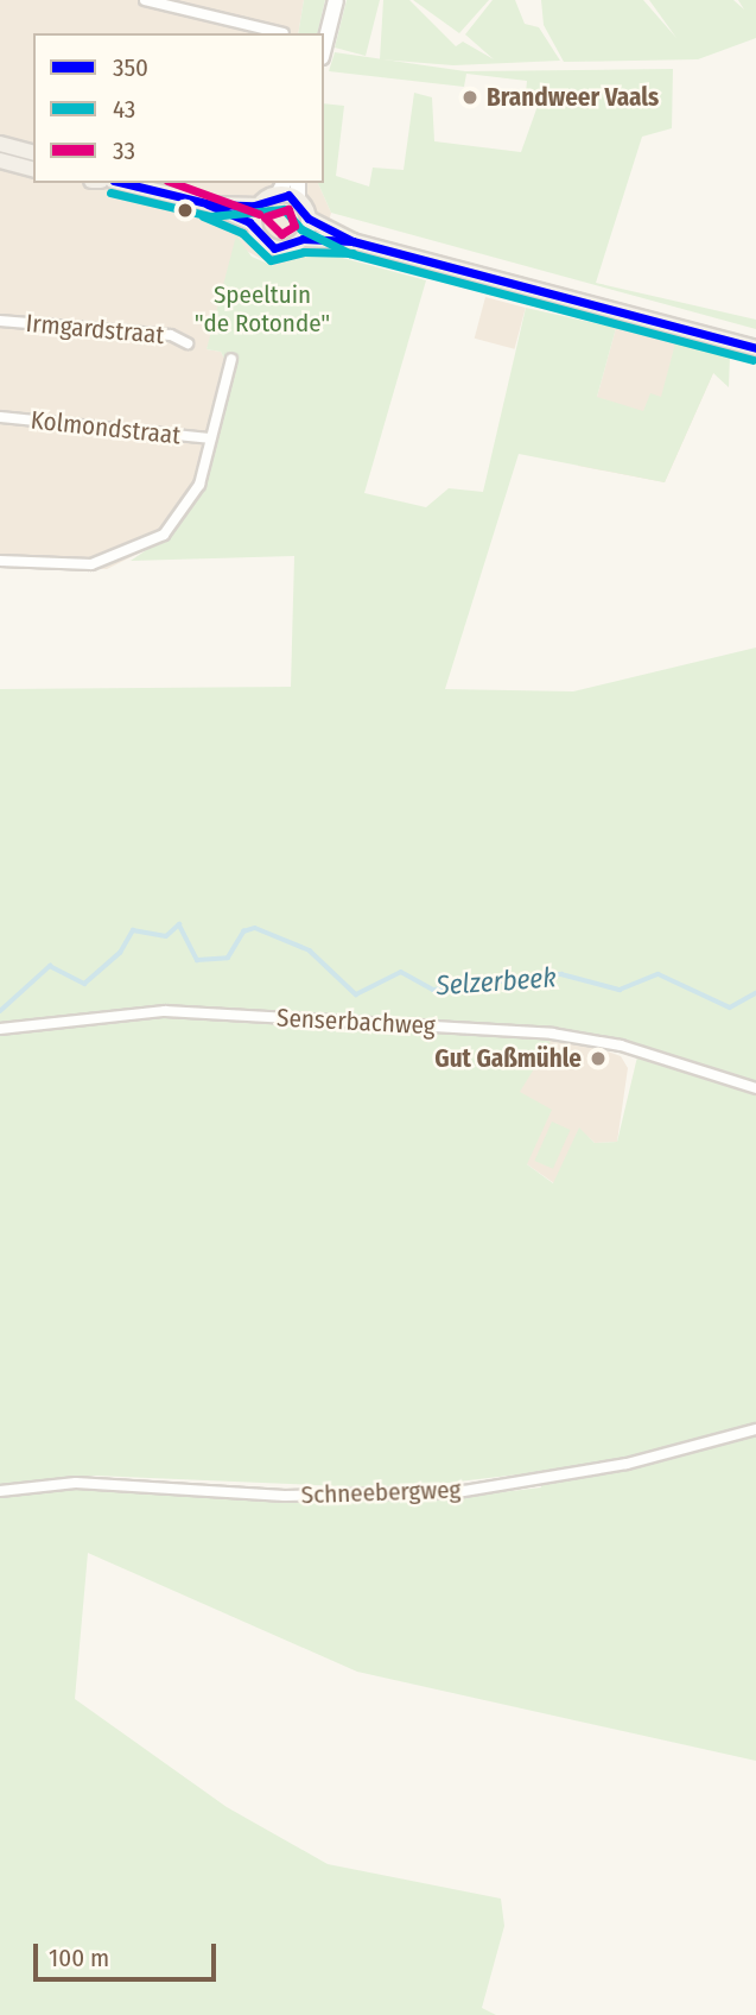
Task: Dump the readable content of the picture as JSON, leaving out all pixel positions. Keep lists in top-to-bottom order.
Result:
{
  "streets": {
    "street": [
      "Irmgardstraat",
      "Kolmondstraat",
      "Senserbachweg",
      "Schneebergweg"
    ]
  },
  "water": ["Selzerbeek"],
  "parks": ["Speeltuin \"de Rotonde\""],
  "places": ["Brandweer Vaals", "Gut Gaßmühle"],
  "lines": ["transit line 350", "transit line 33", "transit line 43"],
  "legend": ["350", "43", "33"],
  "scale_bar": "100 m"
}
